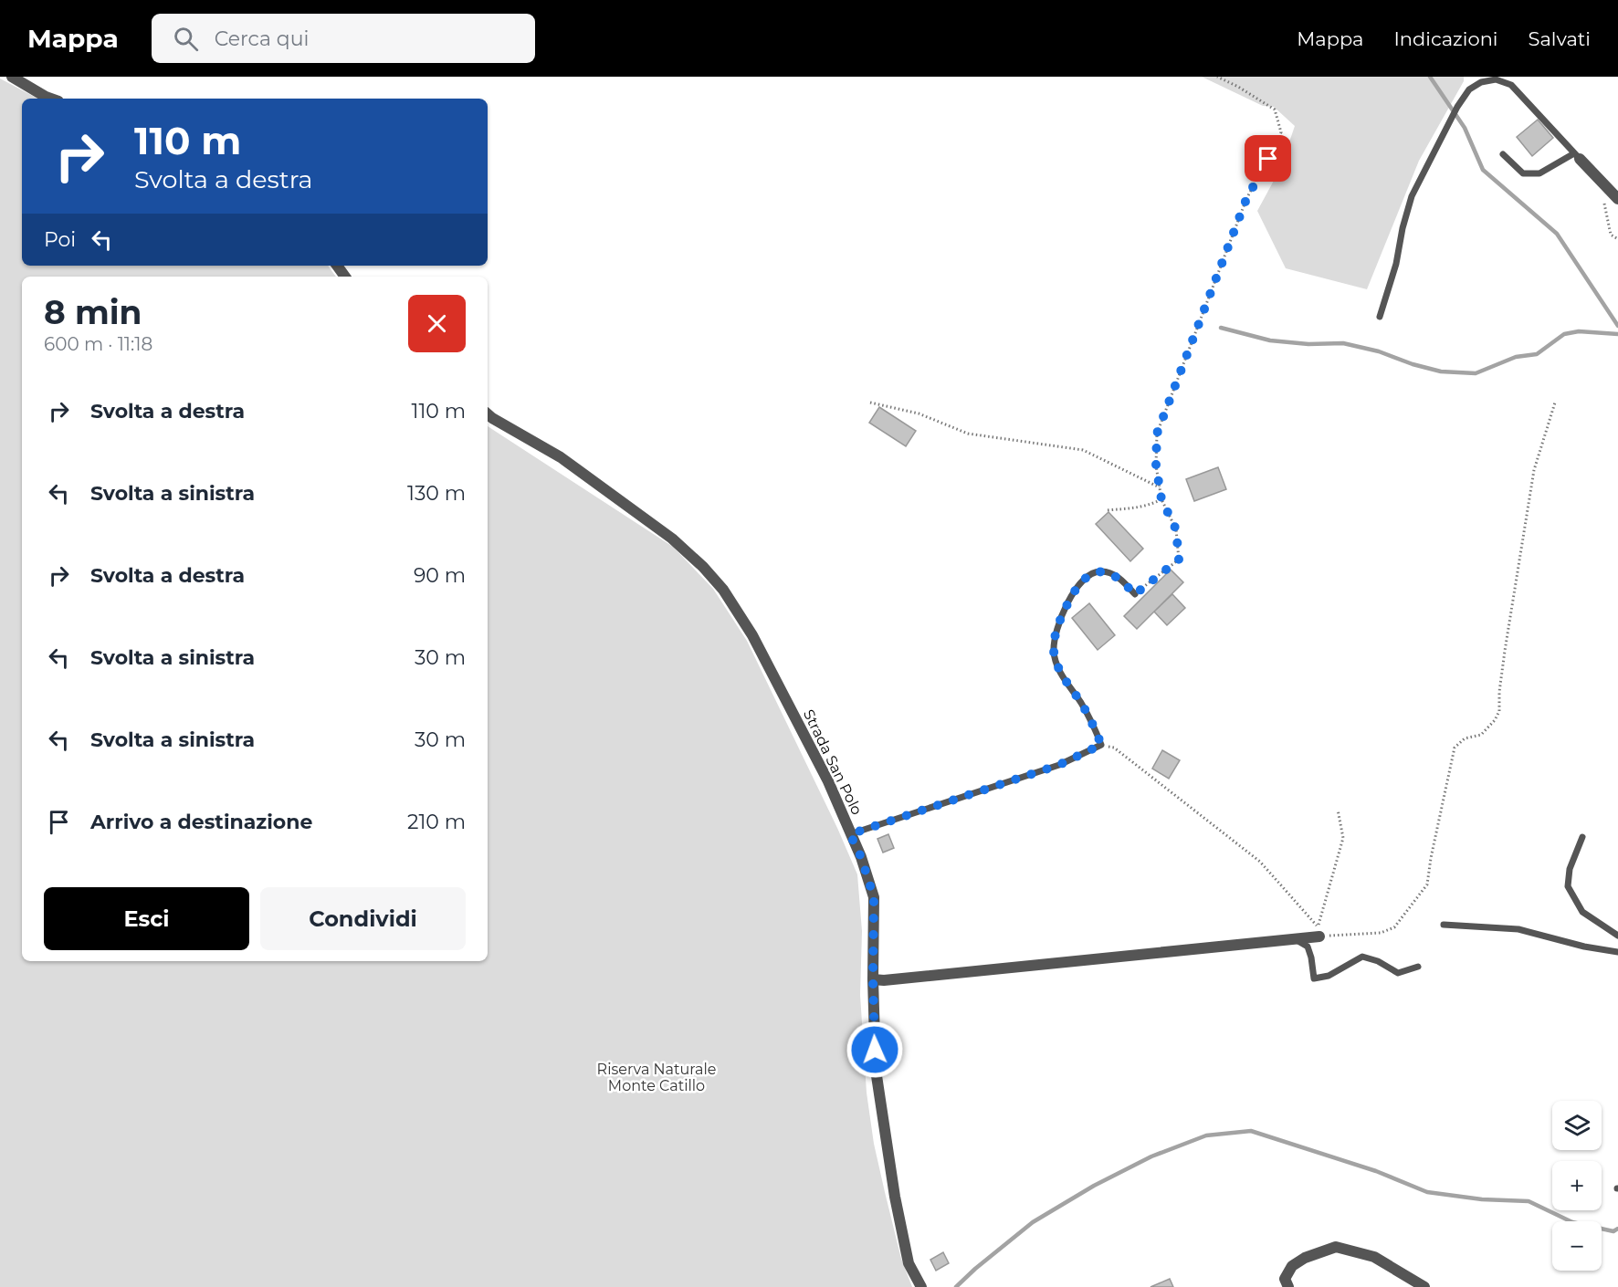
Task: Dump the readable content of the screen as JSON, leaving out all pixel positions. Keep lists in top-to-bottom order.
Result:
{
  "streets": {
    "street": ["Strada San Polo"]
  },
  "parks": ["Riserva Naturale Monte Catillo"],
  "page": {
    "header": "Mappa",
    "search": "Cerca qui",
    "nav": ["Mappa", "Indicazioni", "Salvati"],
    "turn": ["110 m", "Svolta a destra"],
    "then": "Poi",
    "heading": ["8 min", "600 m · 11:18"],
    "list": [
      {
        "name": "Svolta a destra",
        "value": "110 m"
      },
      {
        "name": "Svolta a sinistra",
        "value": "130 m"
      },
      {
        "name": "Svolta a destra",
        "value": "90 m"
      },
      {
        "name": "Svolta a sinistra",
        "value": "30 m"
      },
      {
        "name": "Svolta a sinistra",
        "value": "30 m"
      },
      {
        "name": "Arrivo a destinazione",
        "value": "210 m"
      }
    ],
    "buttons": ["Esci", "Condividi"],
    "map_buttons": ["+", "−"]
  }
}
